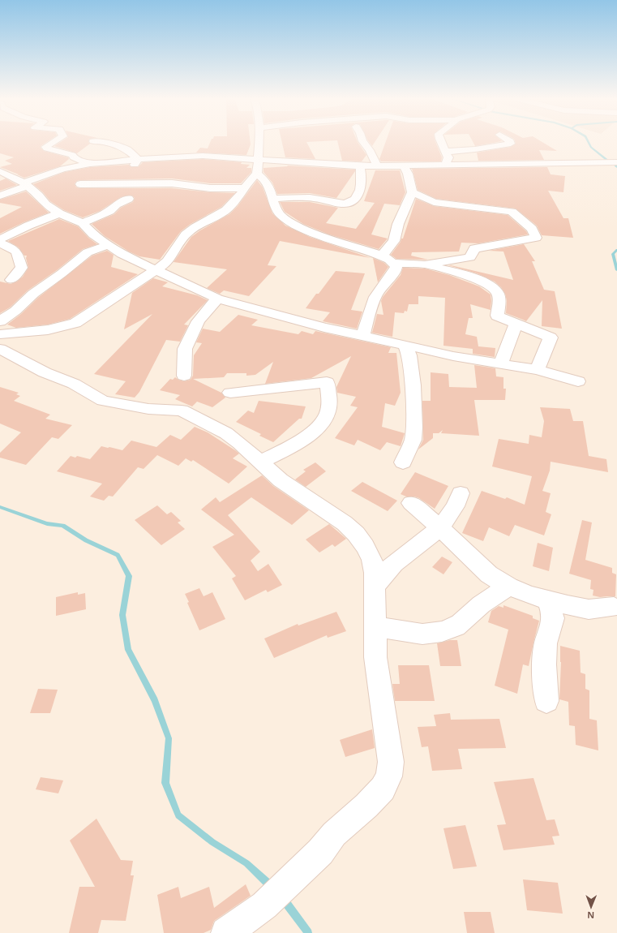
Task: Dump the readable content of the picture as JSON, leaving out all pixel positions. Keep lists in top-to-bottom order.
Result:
{
  "north": "bottom"
}
